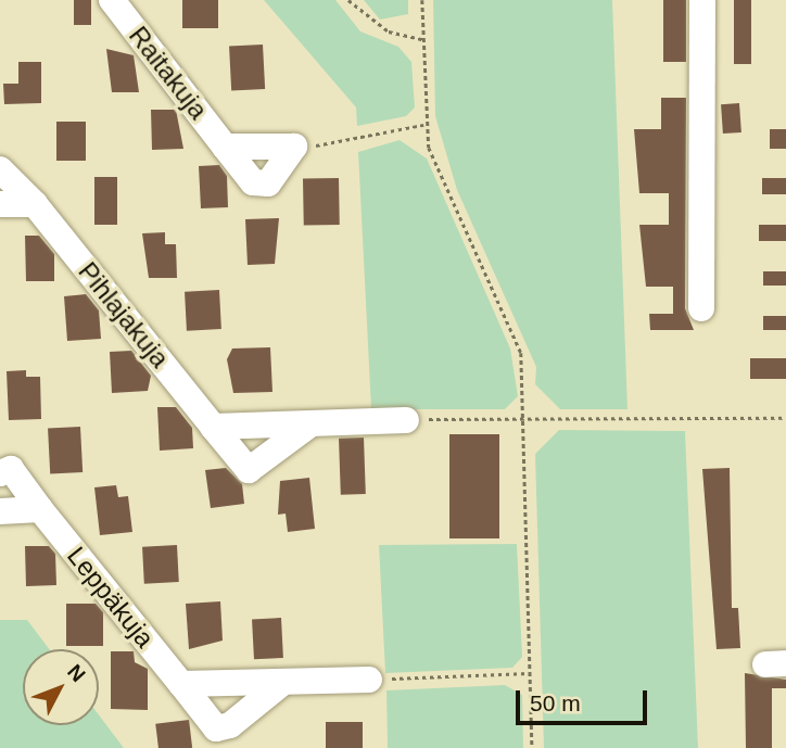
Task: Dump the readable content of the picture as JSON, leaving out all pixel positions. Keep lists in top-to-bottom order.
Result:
{
  "streets": {
    "street": ["Raitakuja", "Pihlajakuja", "Leppäkuja"]
  },
  "scale_bar": "50 m",
  "north": "top right"
}
